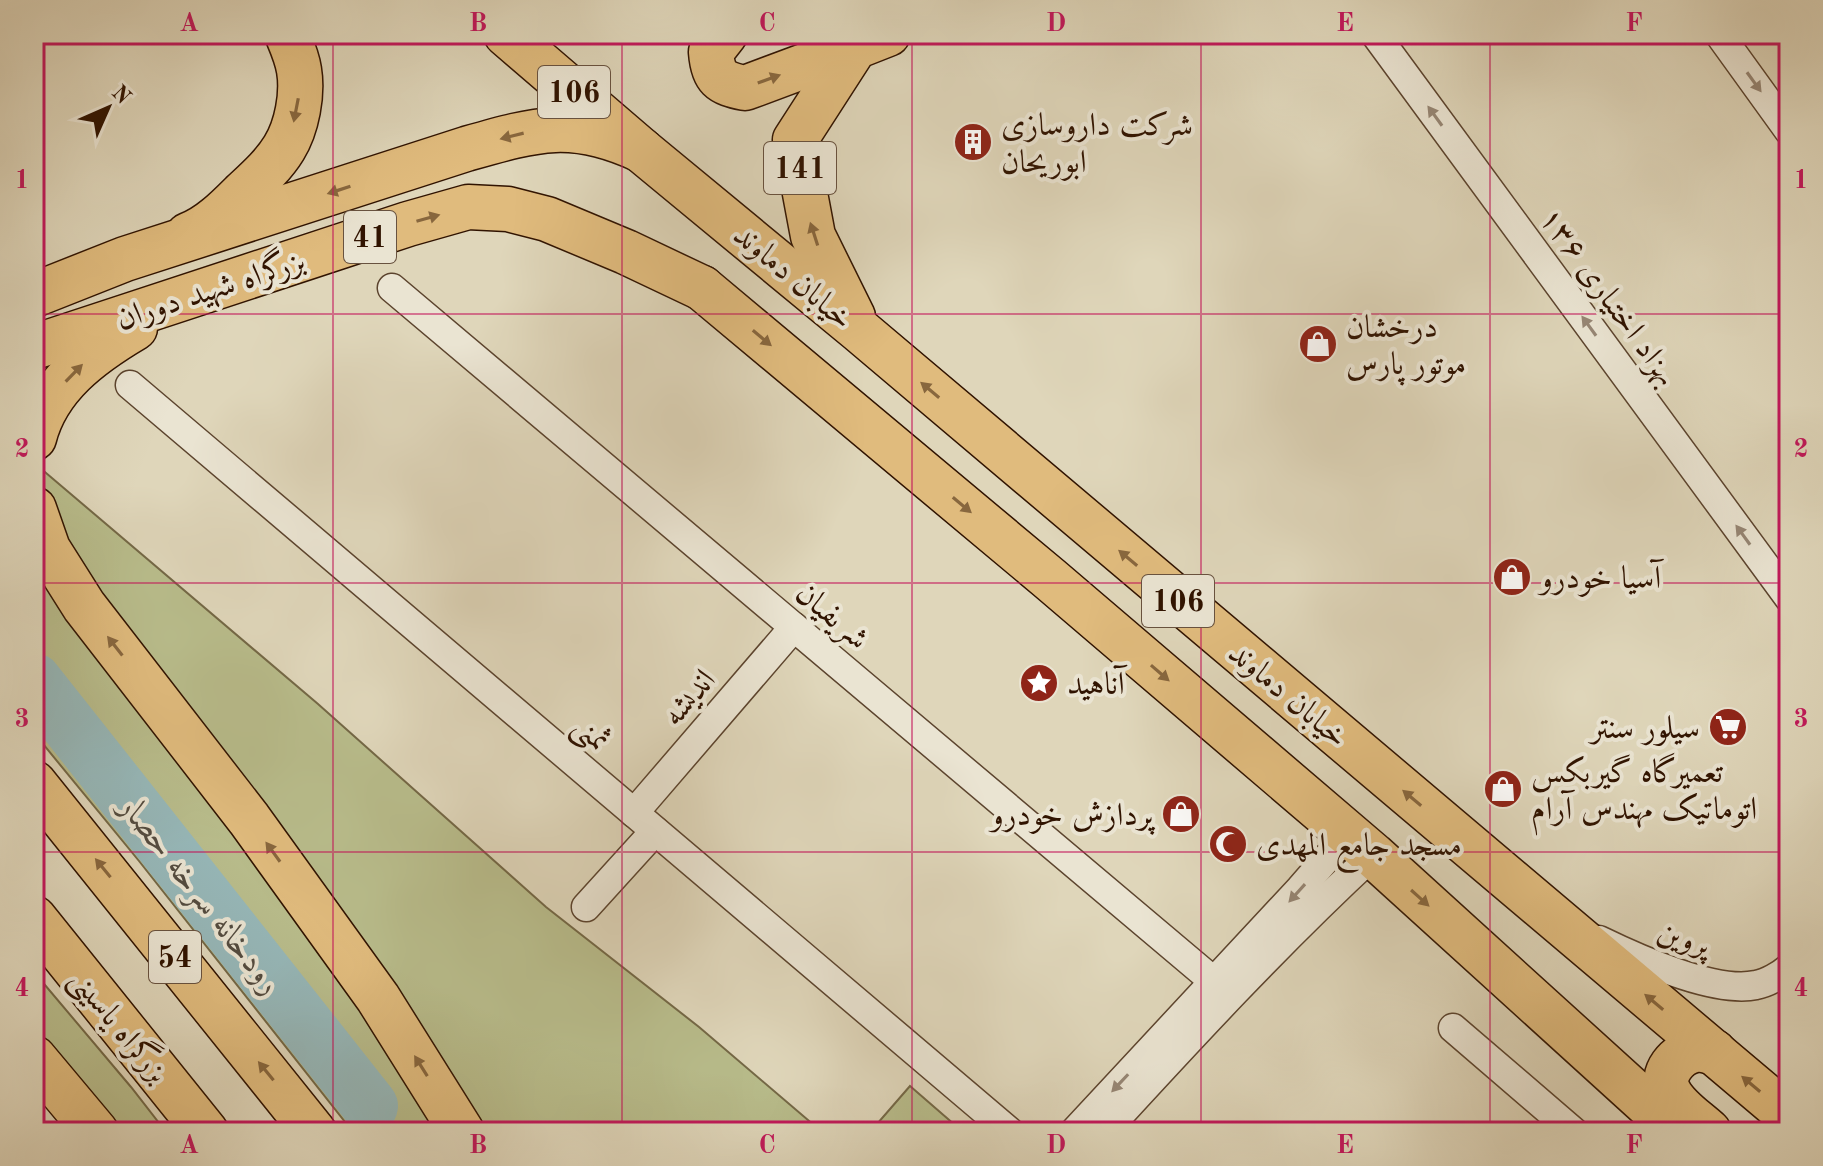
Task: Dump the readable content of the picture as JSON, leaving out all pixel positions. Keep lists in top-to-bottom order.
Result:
{
  "streets": {
    "main road": [
      "106",
      "141",
      "41",
      "خیابان دماوند",
      "بزرگراه شهید دوران",
      "54",
      "بزرگراه یاسینی"
    ],
    "street": [
      "بهزاد اختیاری ۱۳۶",
      "شریفیان",
      "اندیشه",
      "ثمنی",
      "پروین"
    ]
  },
  "crossings": [
    ["106", "خیابان دماوند"],
    ["106", "بزرگراه شهید دوران"],
    ["141", "خیابان دماوند"],
    ["خیابان دماوند", "بزرگراه شهید دوران"],
    ["خیابان دماوند", "پروین"],
    ["شریفیان", "اندیشه"],
    ["اندیشه", "ثمنی"]
  ],
  "one_way": ["بهزاد اختیاری ۱۳۶"],
  "water": ["رودخانه سرخه حصار"],
  "places": {
    "building": ["شرکت داروسازی ابوریحان"],
    "shop": [
      "درخشان موتور پارس",
      "آسیا خودرو",
      "تعمیرگاه گیربکس اتوماتیک مهندس آرام",
      "پردازش خودرو"
    ],
    "place": ["آناهید"],
    "supermarket": ["سیلور سنتر"],
    "mosque": ["مسجد جامع المهدی"]
  },
  "north": "top right",
  "grid": {
    "columns": [
      "A",
      "B",
      "C",
      "D",
      "E",
      "F"
    ],
    "rows": [
      "1",
      "2",
      "3",
      "4"
    ]
  }
}
